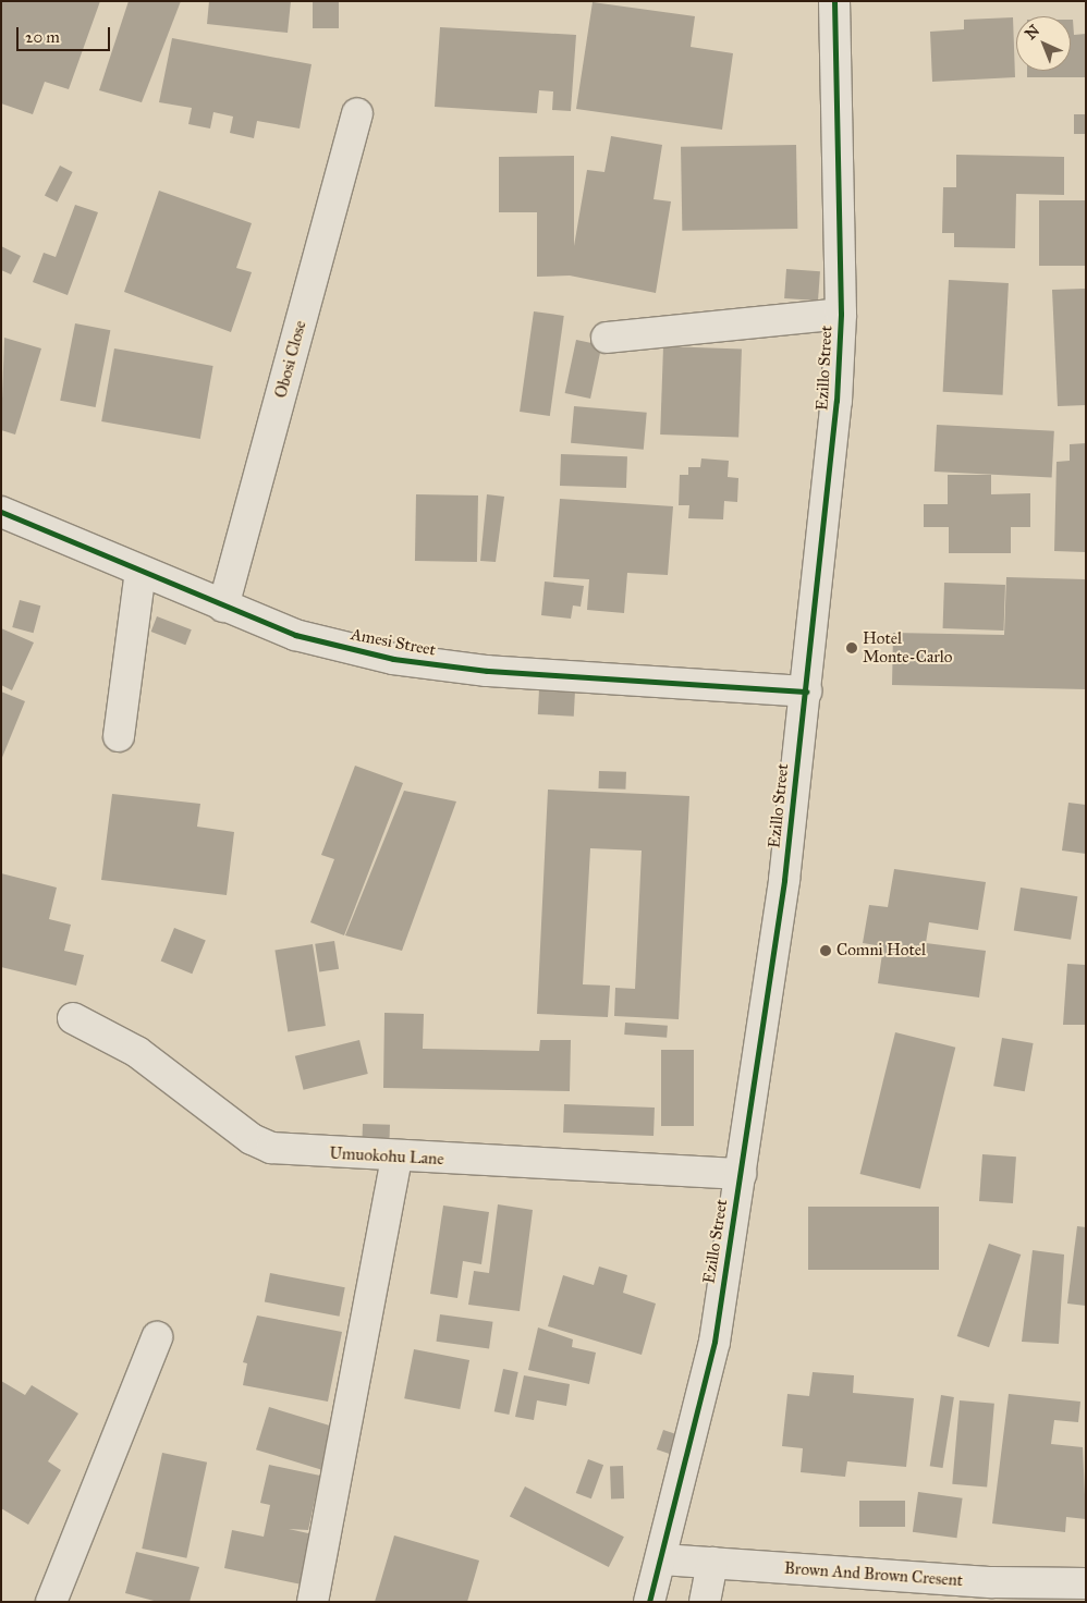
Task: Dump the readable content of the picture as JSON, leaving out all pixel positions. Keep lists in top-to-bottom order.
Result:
{
  "streets": {
    "street": [
      "Obosi Close",
      "Ezillo Street",
      "Amesi Street",
      "Umuokohu Lane",
      "Brown And Brown Cresent"
    ]
  },
  "crossings": [
    ["Obosi Close", "Amesi Street"],
    ["Ezillo Street", "Amesi Street"],
    ["Ezillo Street", "Umuokohu Lane"],
    ["Ezillo Street", "Brown And Brown Cresent"]
  ],
  "places": ["Hotel Monte-Carlo", "Comni Hotel"],
  "scale_bar": "20 m",
  "north": "top left"
}
